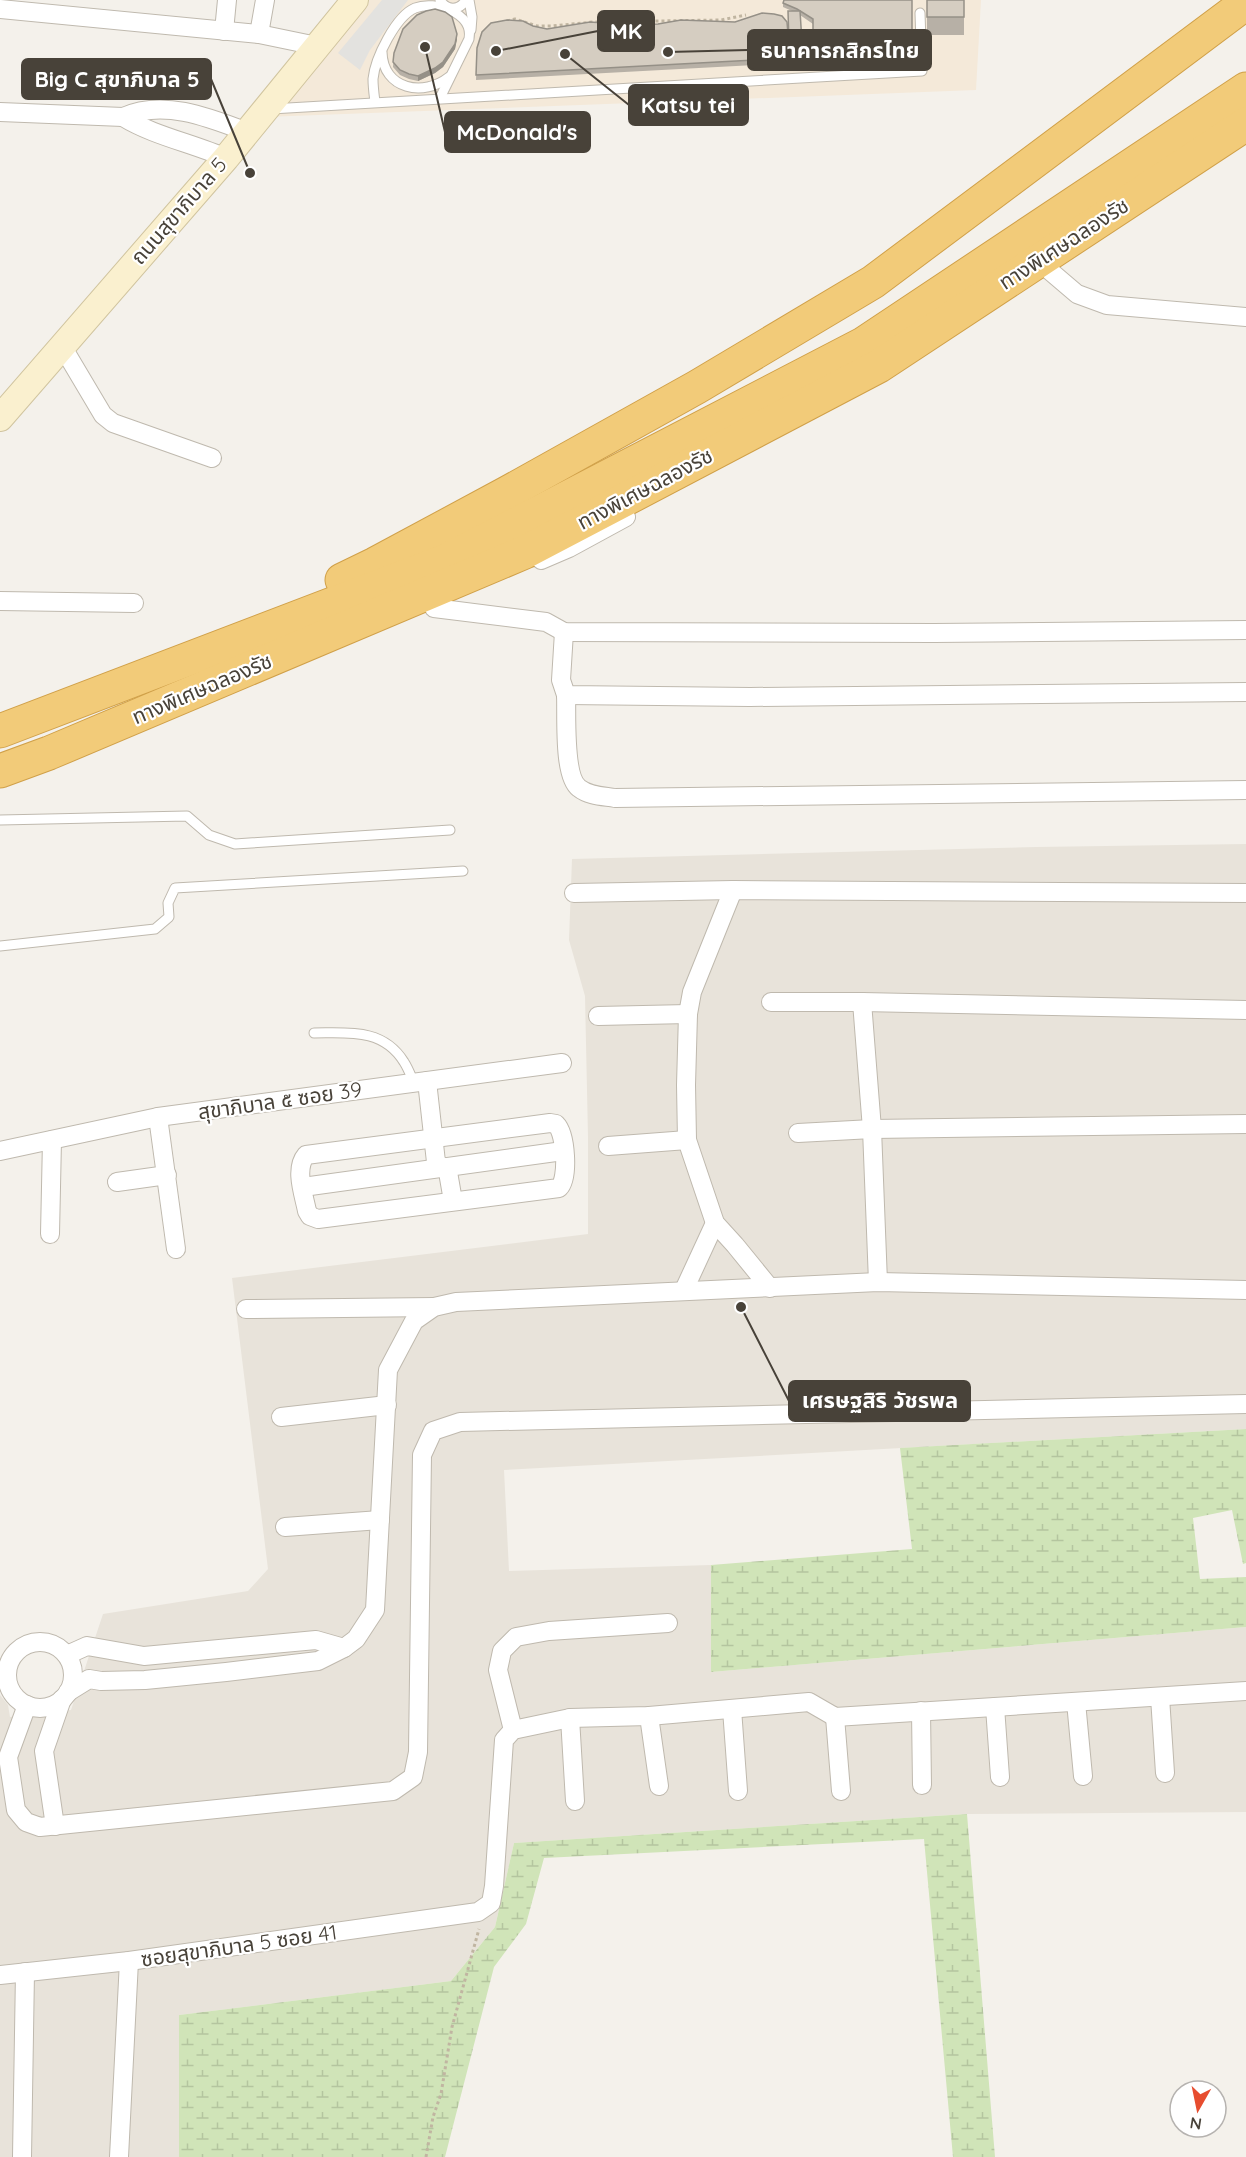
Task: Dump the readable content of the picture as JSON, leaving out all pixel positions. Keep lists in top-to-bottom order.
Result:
{
  "streets": {
    "highway": ["ทางพิเศษฉลองรัช"],
    "main road": ["ถนนสุขาภิบาล 5"],
    "street": ["สุขาภิบาล ๕ ซอย 39", "ซอยสุขาภิบาล 5 ซอย 41"]
  },
  "places": [
    "McDonald's",
    "MK",
    "ธนาคารกสิกรไทย",
    "Katsu tei",
    "Big C สุขาภิบาล 5",
    "เศรษฐสิริ วัชรพล"
  ],
  "north": "bottom"
}
